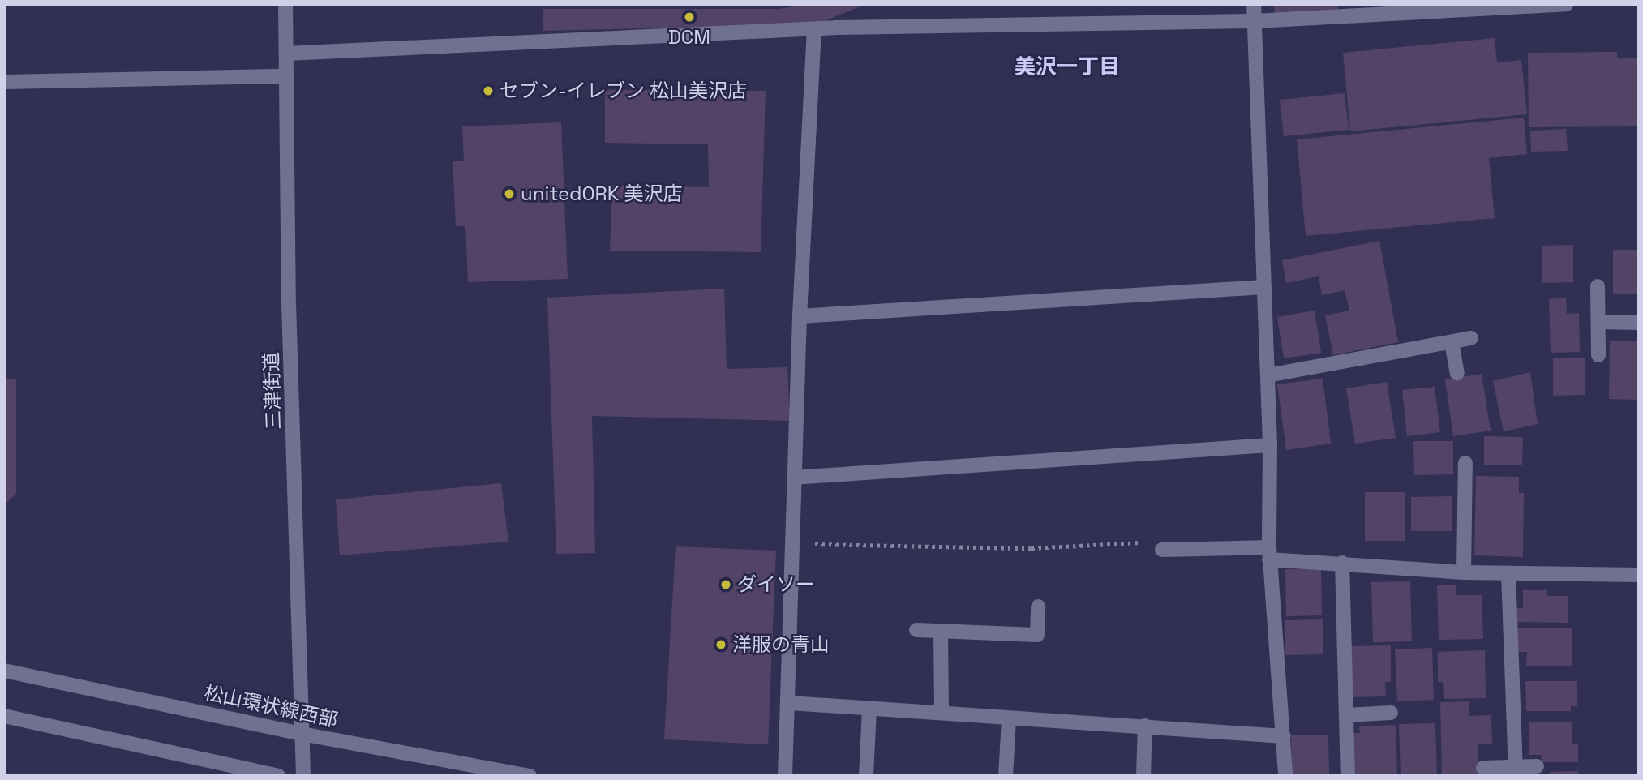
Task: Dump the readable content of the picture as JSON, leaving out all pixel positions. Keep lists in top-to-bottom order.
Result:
{
  "streets": {
    "street": ["三津街道", "松山環状線西部"]
  },
  "crossings": [
    ["三津街道", "松山環状線西部"]
  ],
  "districts": ["美沢一丁目"],
  "places": [
    "DCM",
    "セブン-イレブン 松山美沢店",
    "unitedORK 美沢店",
    "ダイソー",
    "洋服の青山"
  ]
}
